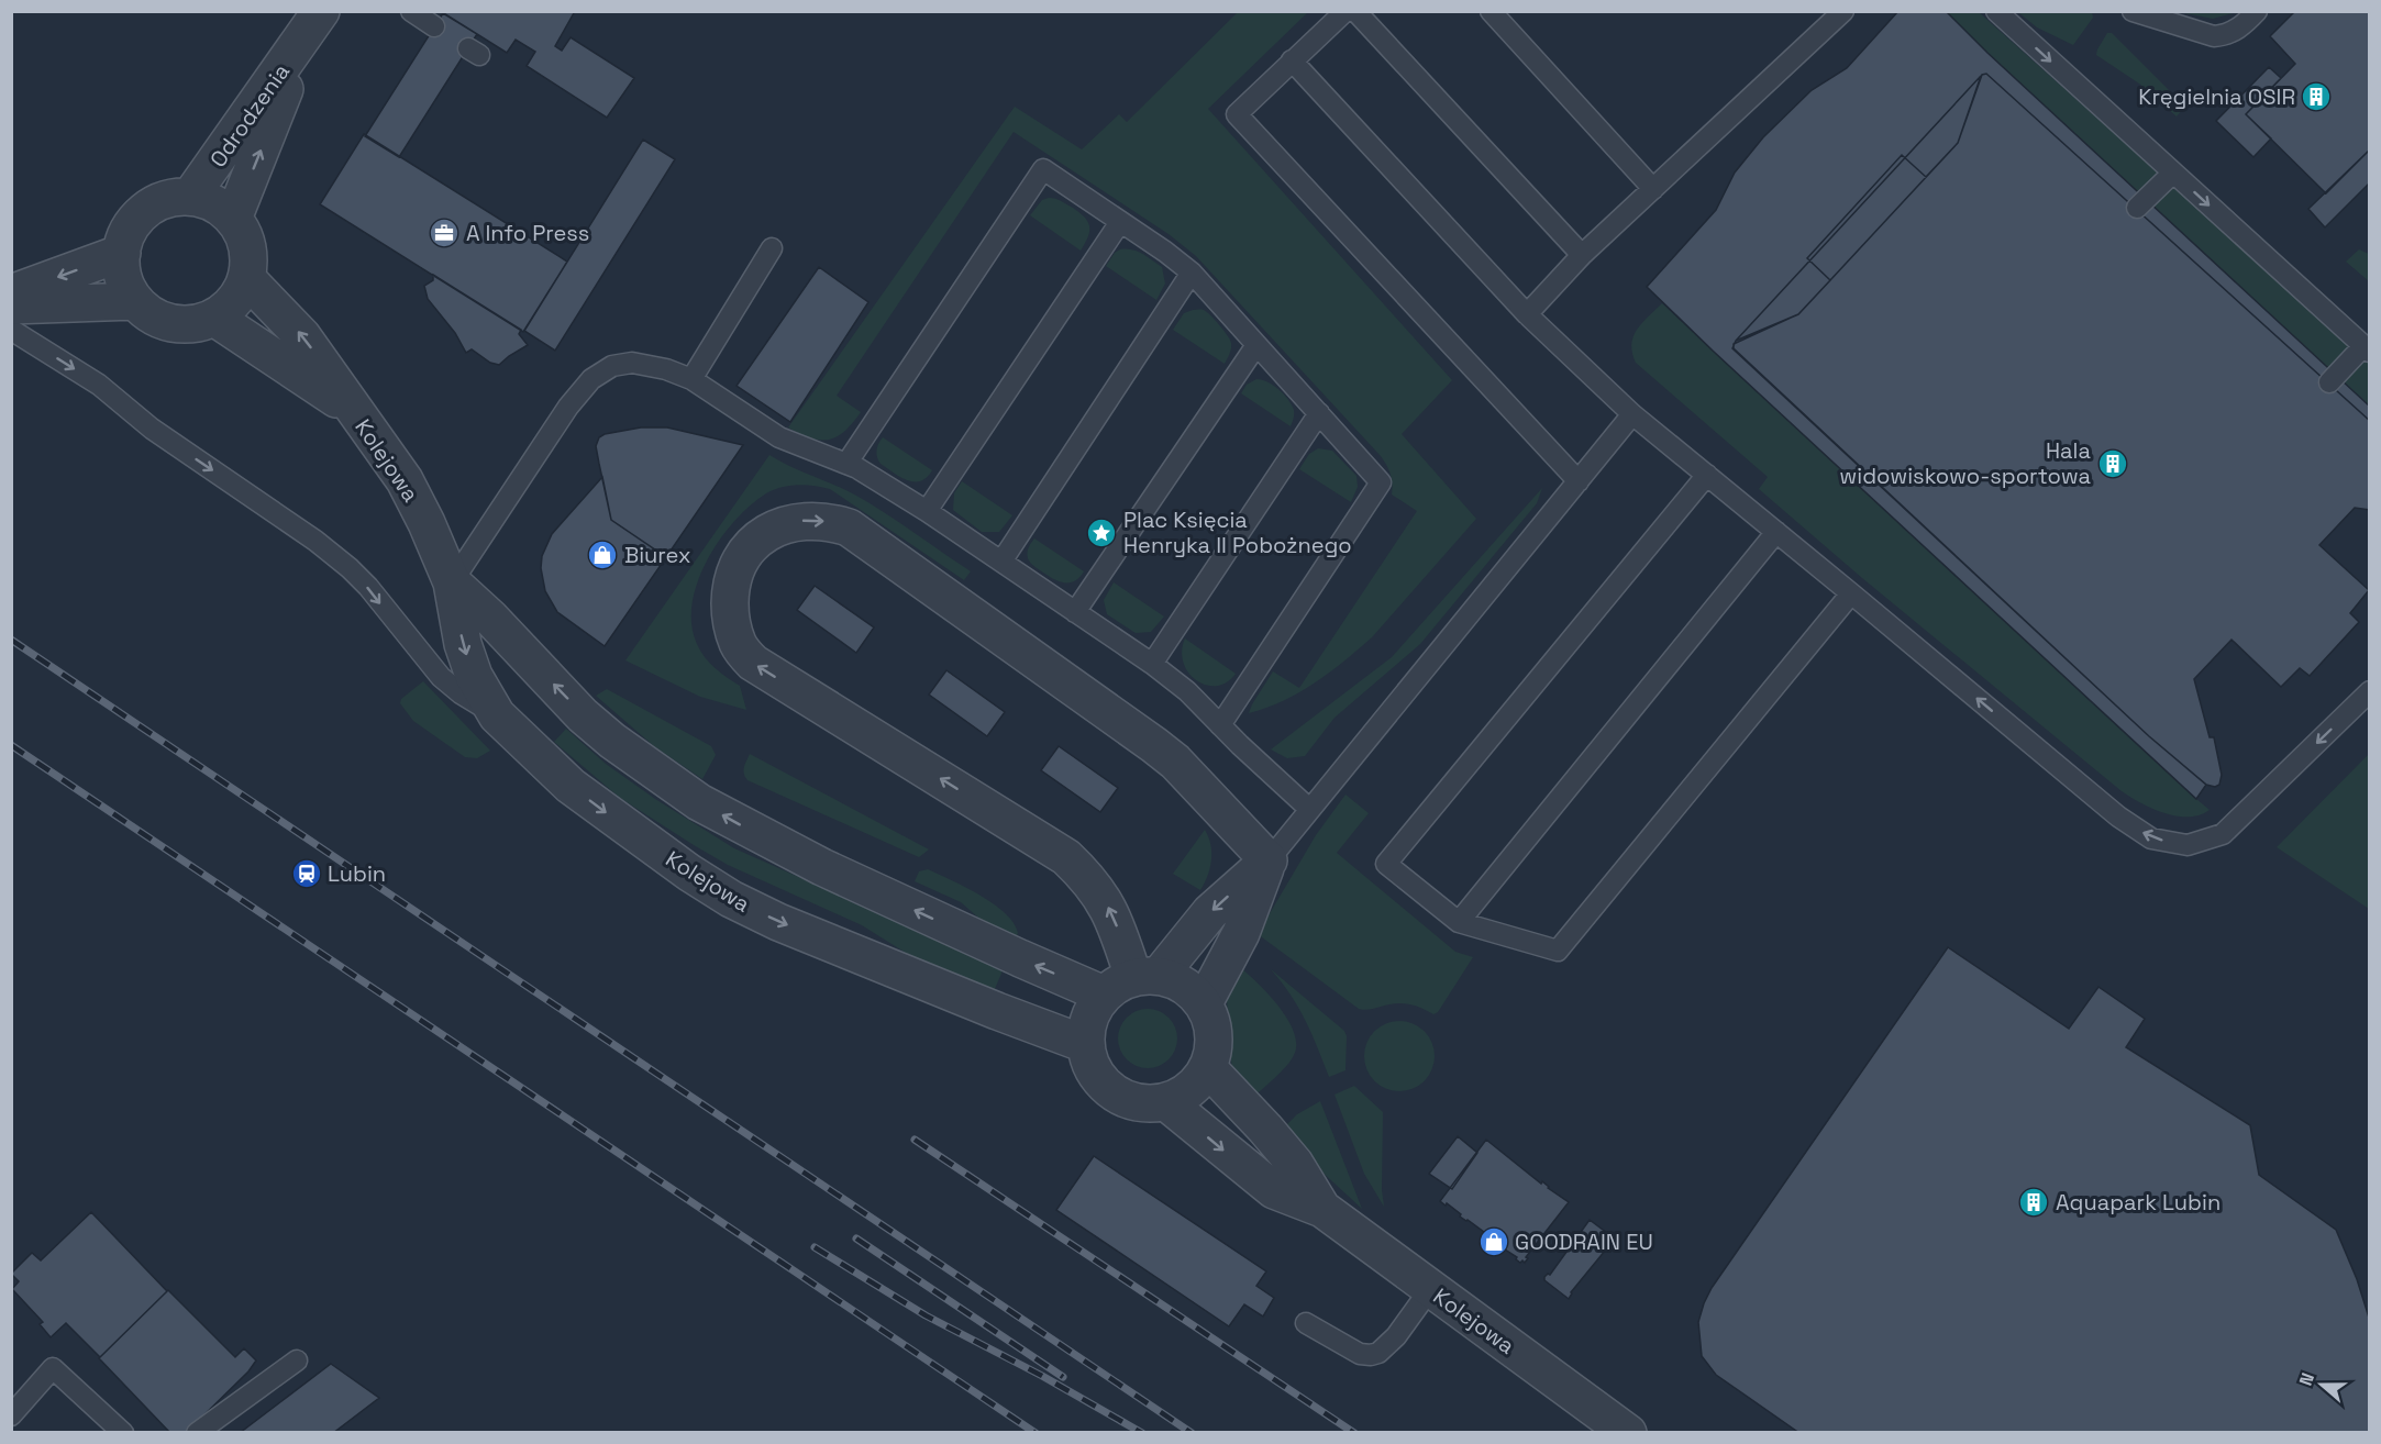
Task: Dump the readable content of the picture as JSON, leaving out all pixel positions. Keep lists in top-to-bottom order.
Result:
{
  "streets": {
    "street": ["Odrodzenia", "Kolejowa"]
  },
  "crossings": [
    ["Odrodzenia", "Kolejowa"]
  ],
  "places": {
    "building": ["Kręgielnia OSIR", "Hala widowiskowo-sportowa", "Aquapark Lubin"],
    "office": ["A Info Press"],
    "place": ["Plac Księcia Henryka II Pobożnego"],
    "shop": ["Biurex", "GOODRAIN EU"],
    "station": ["Lubin"]
  },
  "north": "left"
}
